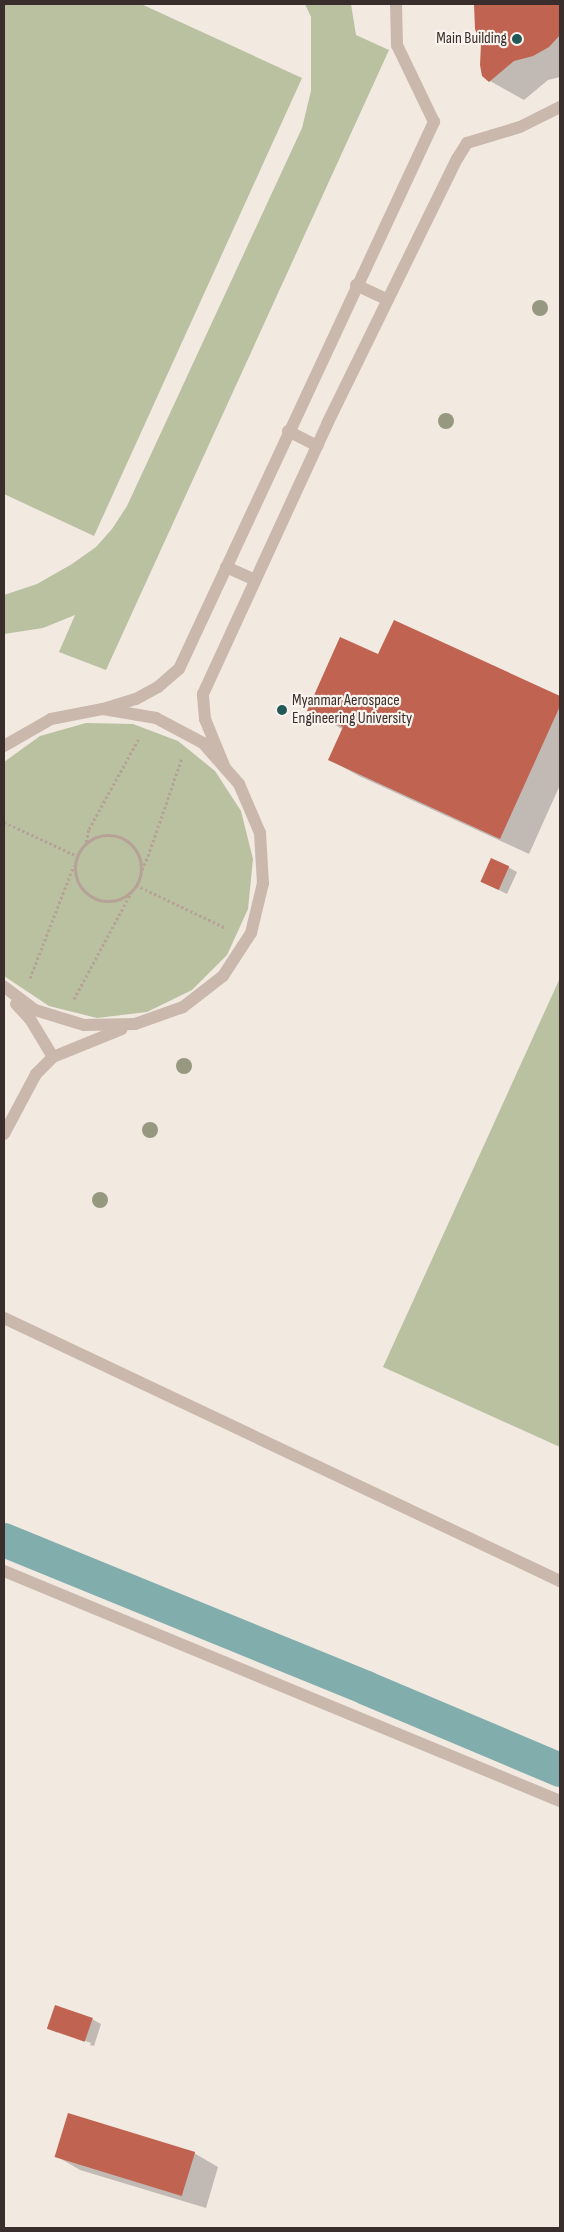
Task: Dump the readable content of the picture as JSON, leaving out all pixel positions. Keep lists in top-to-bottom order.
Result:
{
  "places": ["Main Building", "Myanmar Aerospace Engineering University"]
}
